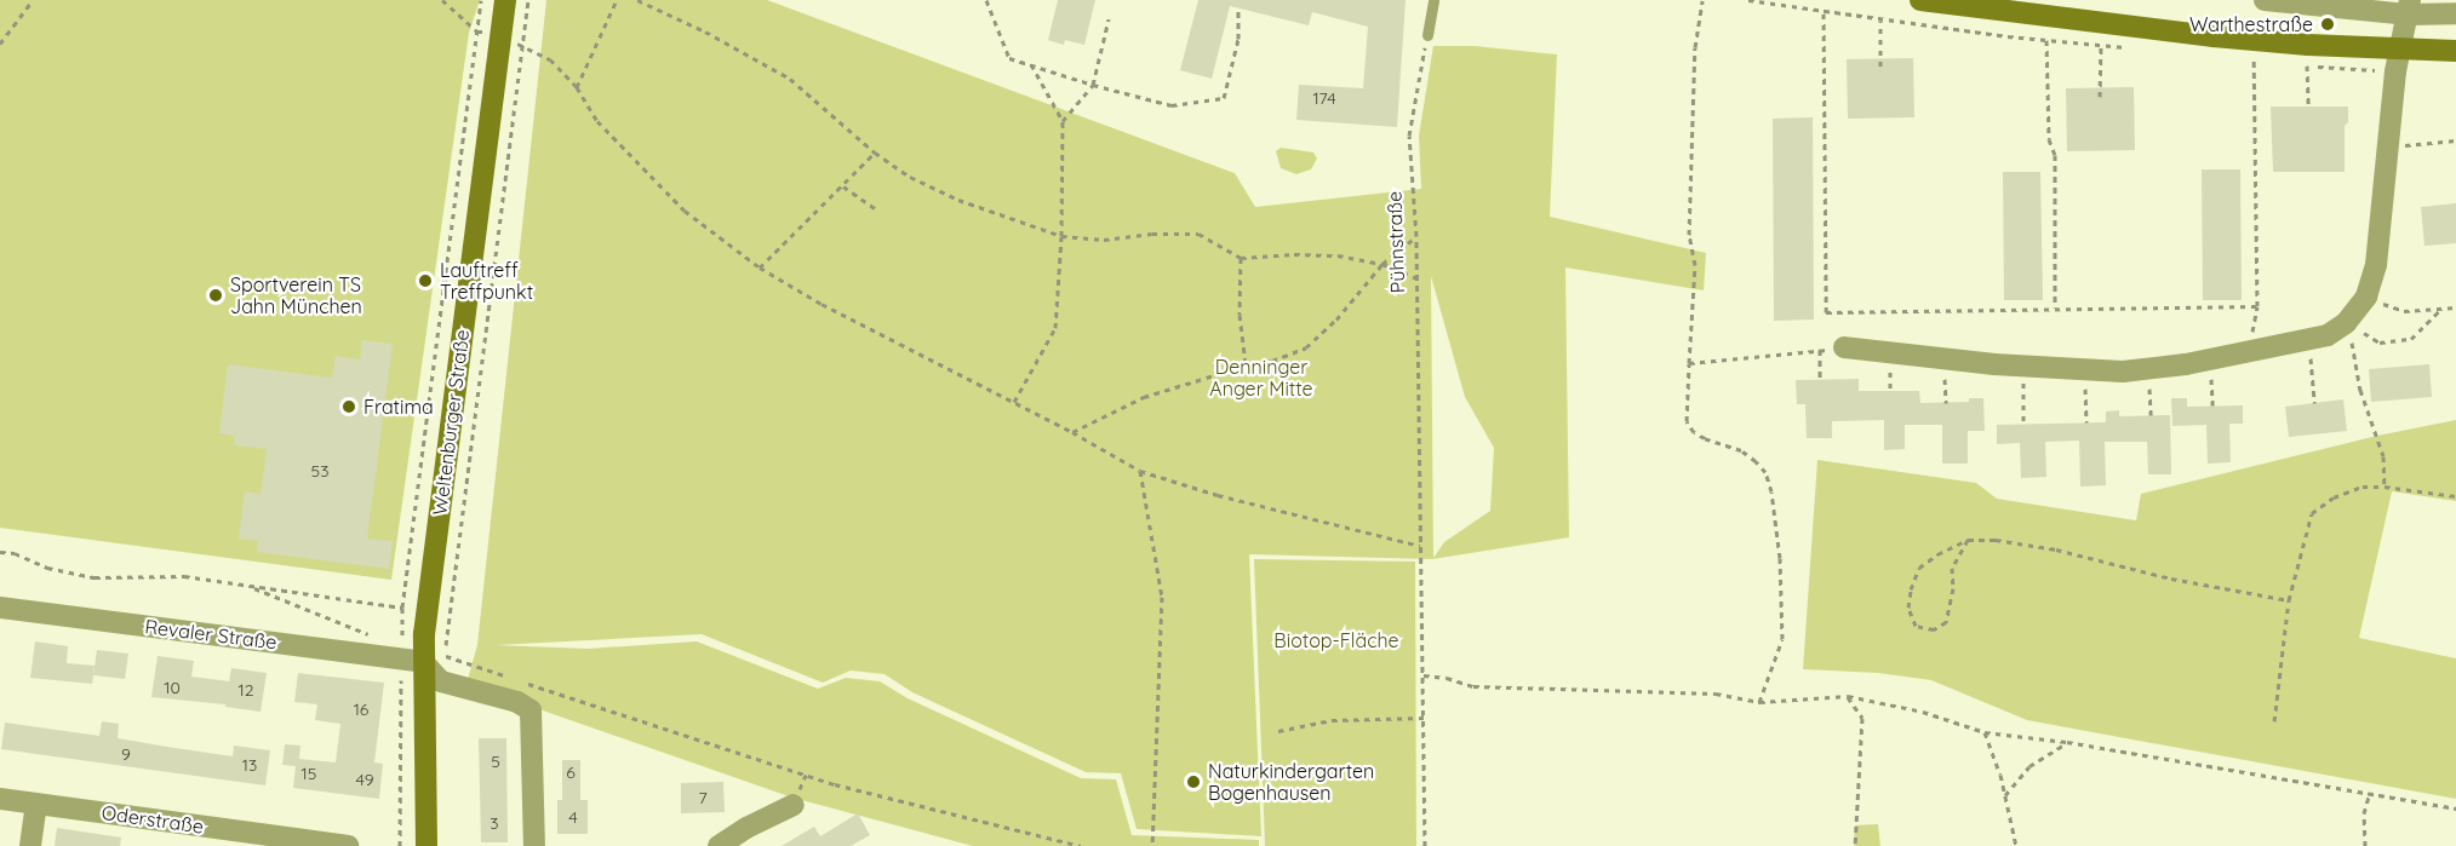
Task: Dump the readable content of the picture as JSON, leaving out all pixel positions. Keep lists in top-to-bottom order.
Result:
{
  "streets": {
    "main road": ["Weltenburger Straße"],
    "street": ["Revaler Straße", "Oderstraße"],
    "path": ["Pühnstraße"]
  },
  "crossings": [
    ["Weltenburger Straße", "Revaler Straße"]
  ],
  "parks": ["Denninger Anger Mitte", "Biotop-Fläche"],
  "places": [
    "Warthestraße",
    "Lauftreff Treffpunkt",
    "Sportverein TS Jahn München",
    "Fratima",
    "Naturkindergarten Bogenhausen"
  ],
  "house_numbers": [
    "174",
    "53",
    "10",
    "12",
    "16",
    "9",
    "5",
    "13",
    "6",
    "15",
    "49",
    "7",
    "4",
    "3"
  ]
}
